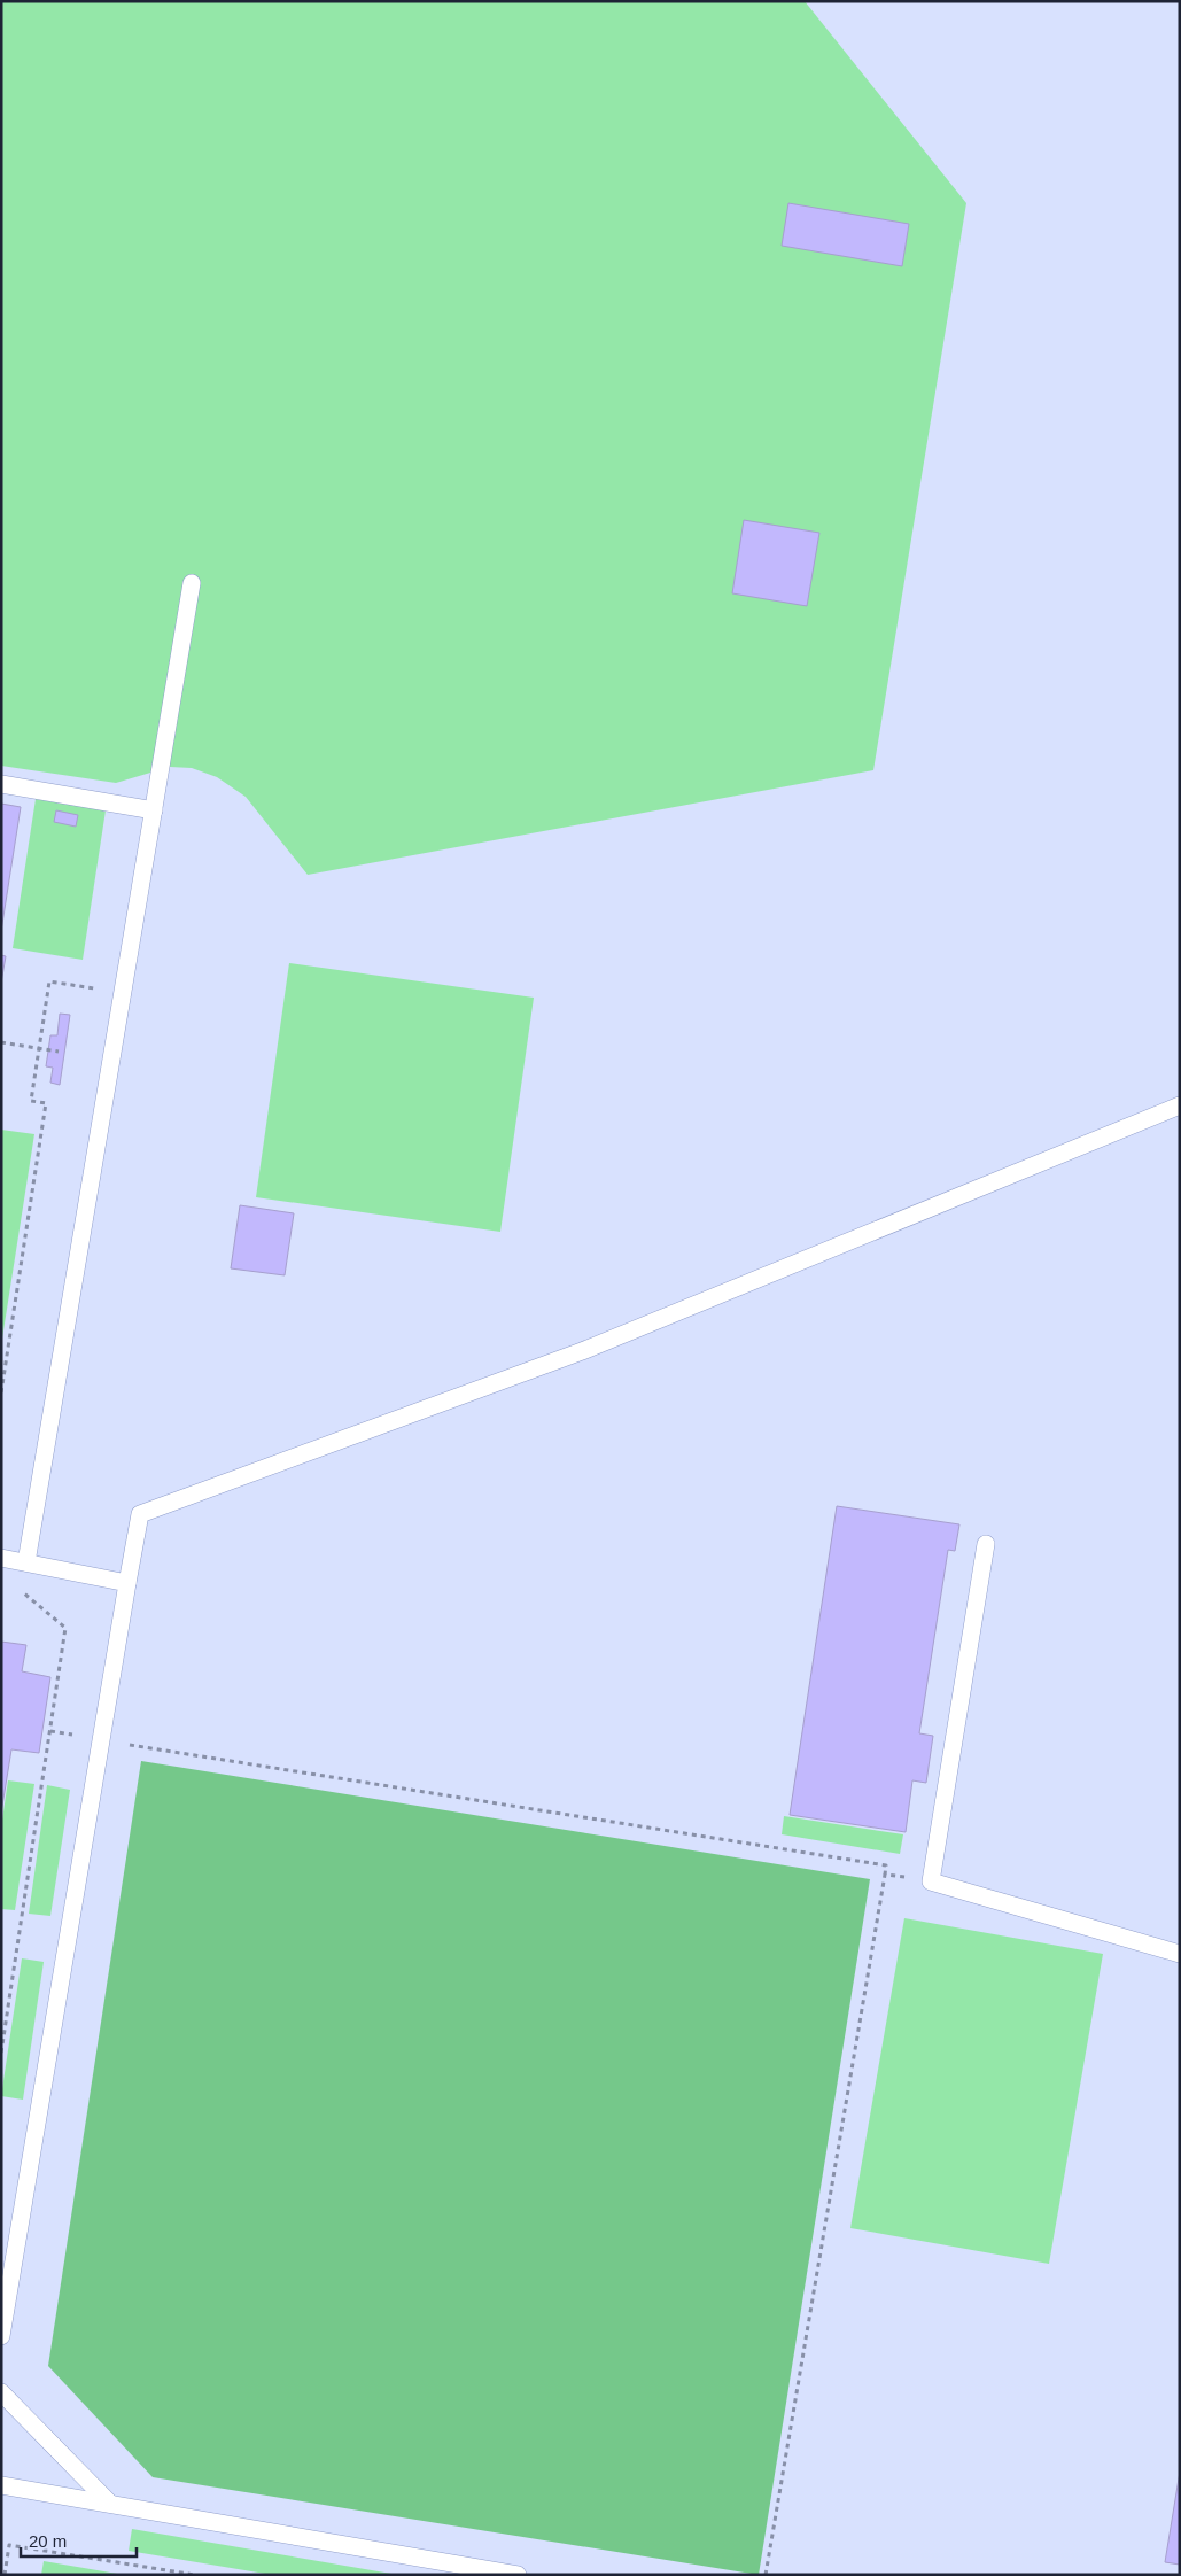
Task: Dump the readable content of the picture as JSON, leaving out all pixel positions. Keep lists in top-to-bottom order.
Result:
{
  "scale_bar": "20 m"
}
